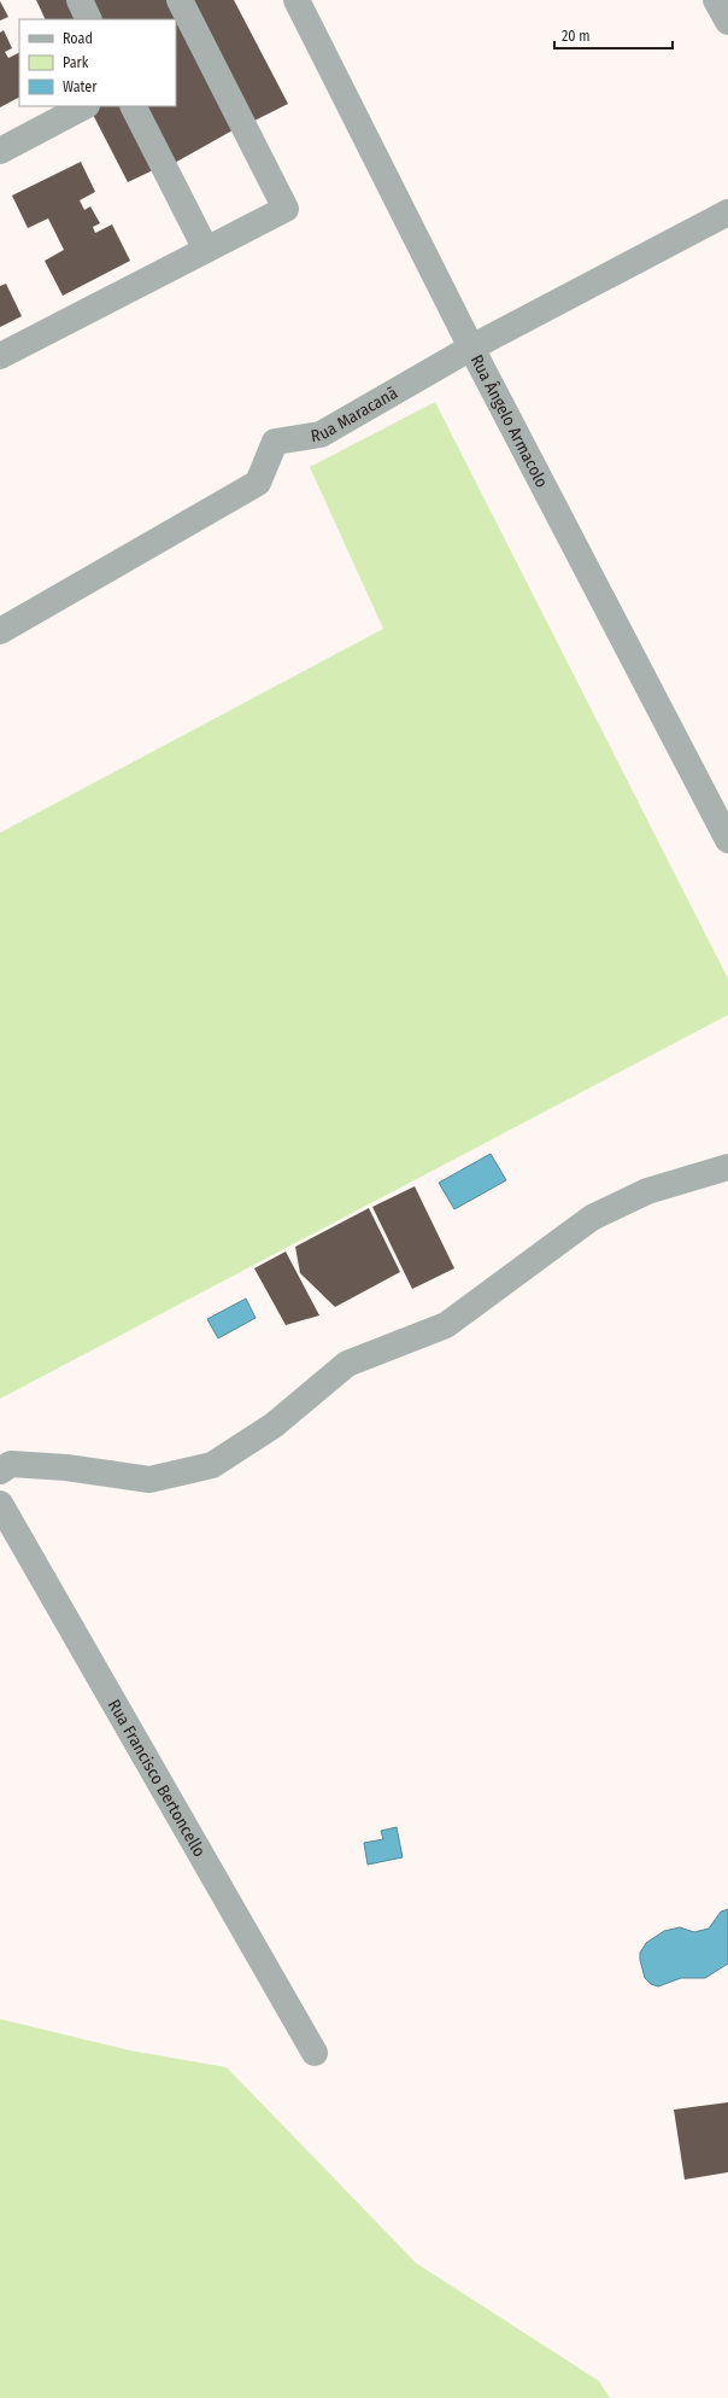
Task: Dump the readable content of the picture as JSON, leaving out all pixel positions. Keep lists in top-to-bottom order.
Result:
{
  "streets": {
    "street": ["Rua Maracanã", "Rua Ângelo Armacolo", "Rua Francisco Bertoncello"]
  },
  "crossings": [
    ["Rua Maracanã", "Rua Ângelo Armacolo"]
  ],
  "legend": ["Road", "Park", "Water"],
  "scale_bar": "20 m"
}
